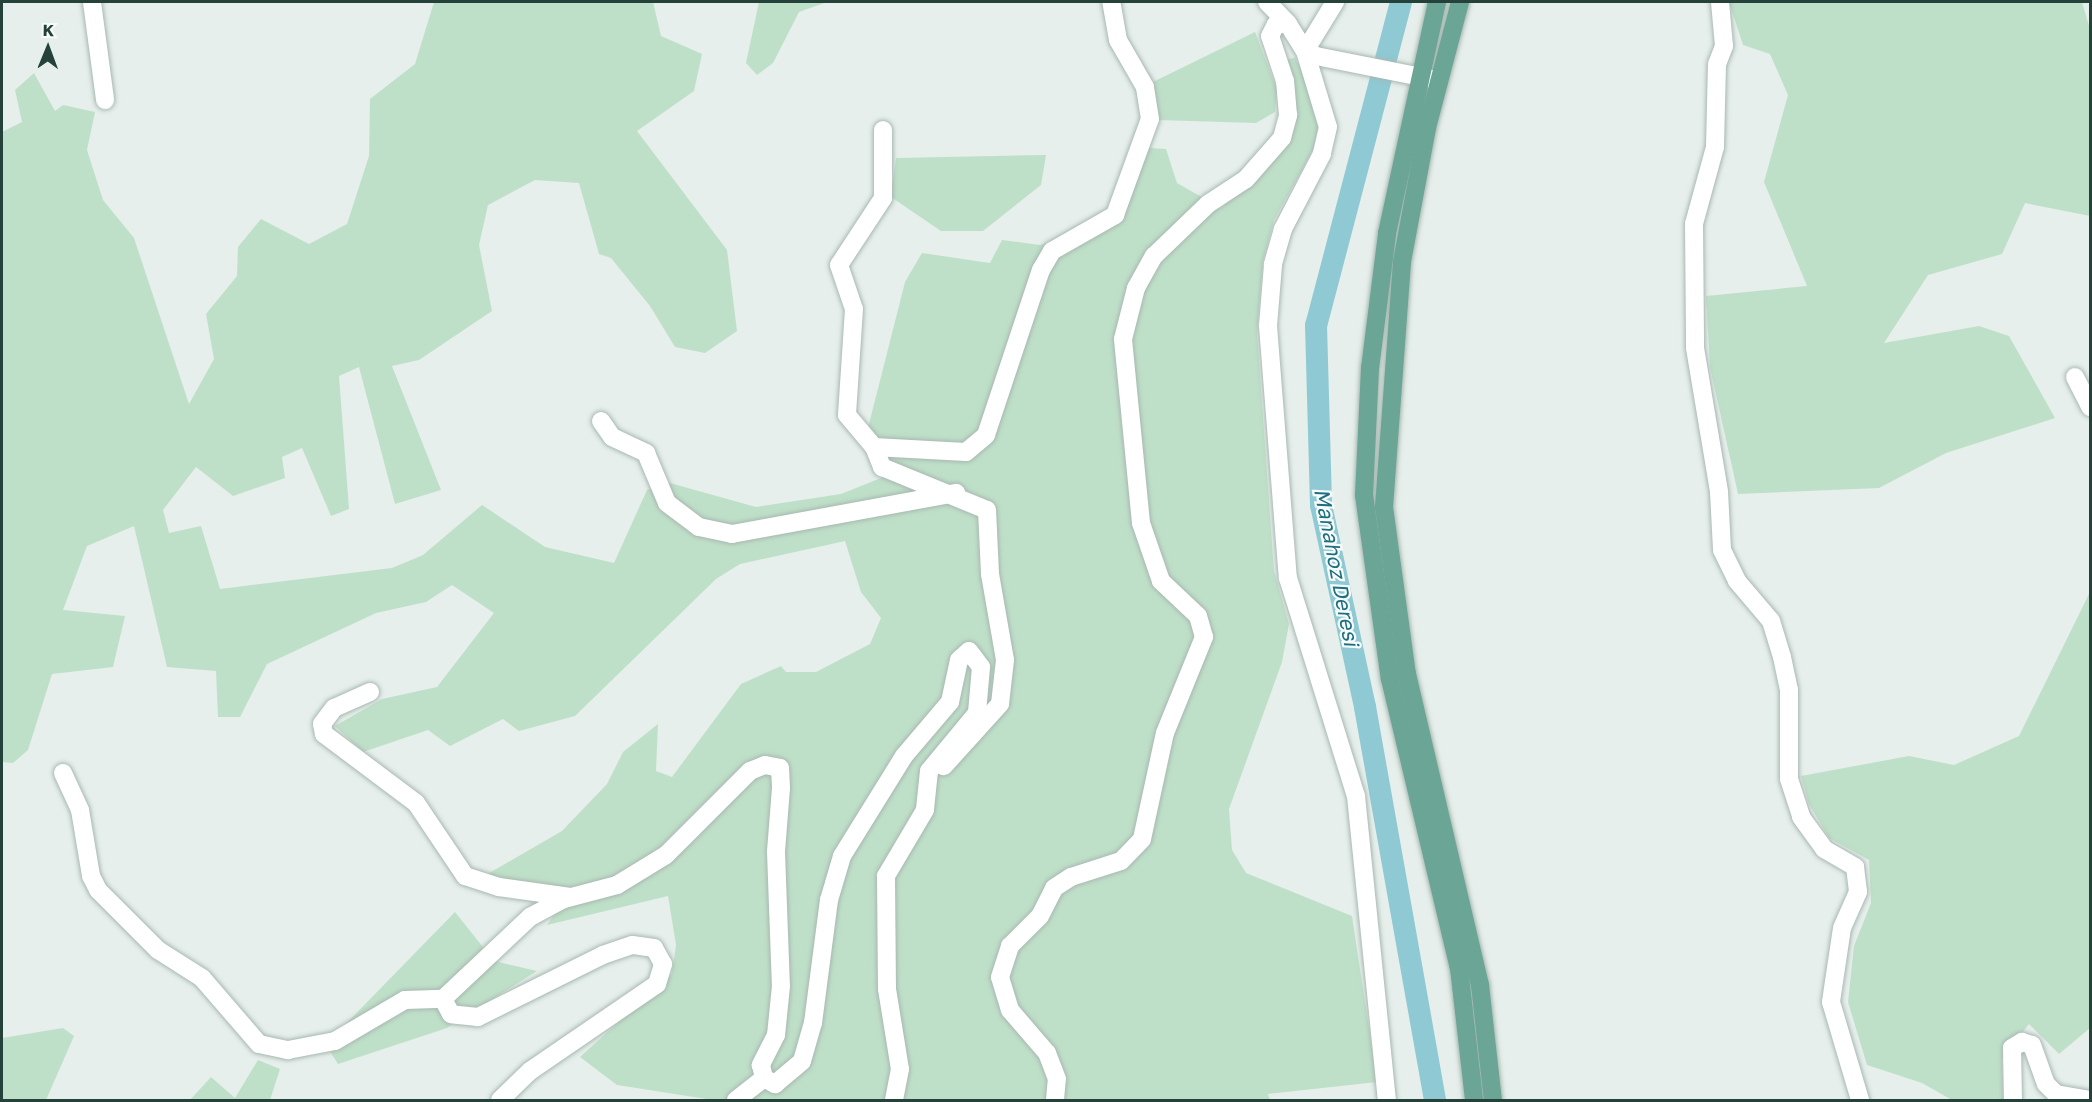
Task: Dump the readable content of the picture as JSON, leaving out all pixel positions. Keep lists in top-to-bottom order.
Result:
{
  "water": ["Manahoz Deresi"],
  "north": "top"
}
